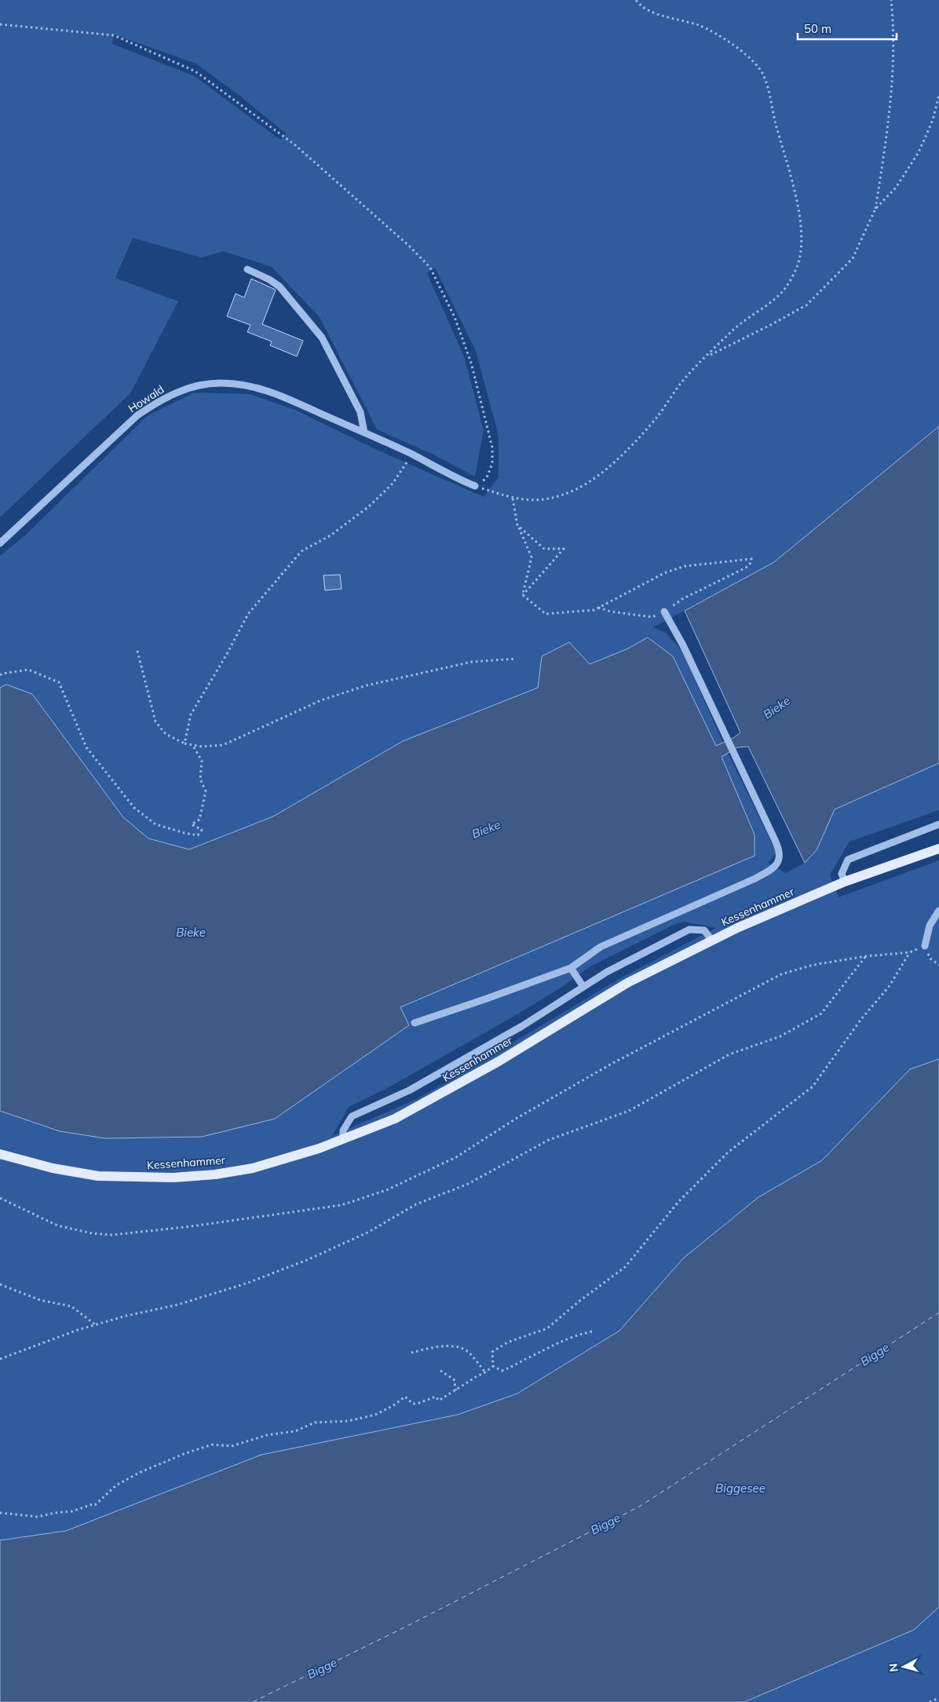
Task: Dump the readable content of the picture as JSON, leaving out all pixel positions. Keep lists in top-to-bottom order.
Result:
{
  "streets": {
    "main road": ["Kessenhammer"],
    "street": ["Howald"]
  },
  "water": ["Bieke", "Bigge", "Biggesee"],
  "scale_bar": "50 m",
  "north": "left"
}
